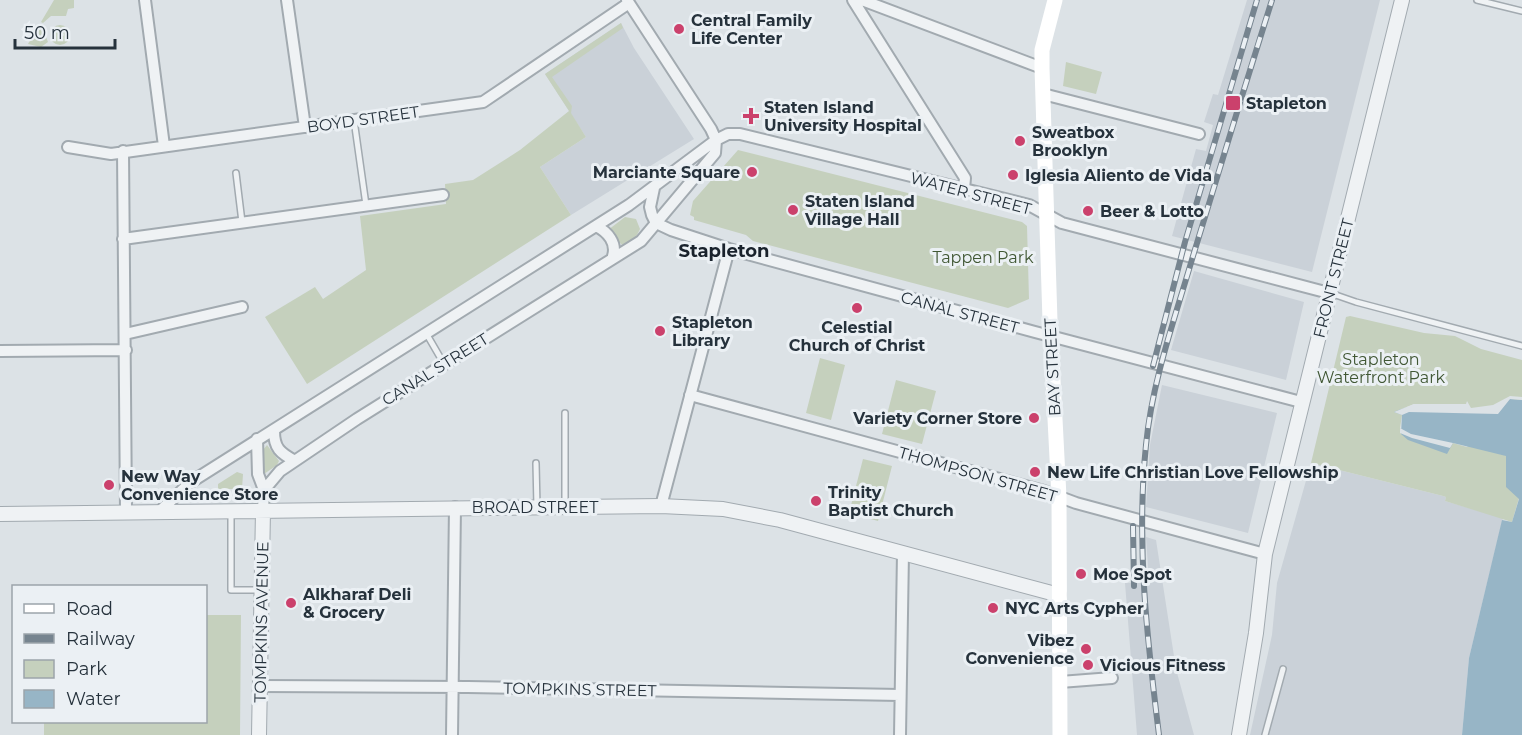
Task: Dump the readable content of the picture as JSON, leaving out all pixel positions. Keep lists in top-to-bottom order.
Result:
{
  "streets": {
    "main road": ["BAY STREET"],
    "street": [
      "BOYD STREET",
      "WATER STREET",
      "FRONT STREET",
      "CANAL STREET",
      "THOMPSON STREET",
      "BROAD STREET",
      "TOMPKINS AVENUE",
      "TOMPKINS STREET"
    ]
  },
  "crossings": [
    ["WATER STREET", "FRONT STREET"],
    ["WATER STREET", "CANAL STREET"],
    ["WATER STREET", "BAY STREET"],
    ["FRONT STREET", "CANAL STREET"],
    ["FRONT STREET", "THOMPSON STREET"],
    ["CANAL STREET", "BAY STREET"],
    ["BAY STREET", "THOMPSON STREET"],
    ["BAY STREET", "BROAD STREET"],
    ["BROAD STREET", "TOMPKINS AVENUE"],
    ["TOMPKINS AVENUE", "TOMPKINS STREET"]
  ],
  "districts": ["Stapleton"],
  "parks": ["Tappen Park", "Stapleton Waterfront Park"],
  "places": {
    "other": [
      "Central Family Life Center",
      "Sweatbox Brooklyn",
      "Marciante Square",
      "Iglesia Aliento de Vida",
      "Staten Island Village Hall",
      "Beer & Lotto",
      "Celestial Church of Christ",
      "Stapleton Library",
      "Variety Corner Store",
      "New Life Christian Love Fellowship",
      "New Way Convenience Store",
      "Trinity Baptist Church",
      "Moe Spot",
      "Alkharaf Deli & Grocery",
      "NYC Arts Cypher",
      "Vibez Convenience",
      "Vicious Fitness"
    ],
    "transit": ["Stapleton"],
    "health": ["Staten Island University Hospital"]
  },
  "legend": [
    "Road",
    "Railway",
    "Park",
    "Water"
  ],
  "scale_bar": "50 m"
}
